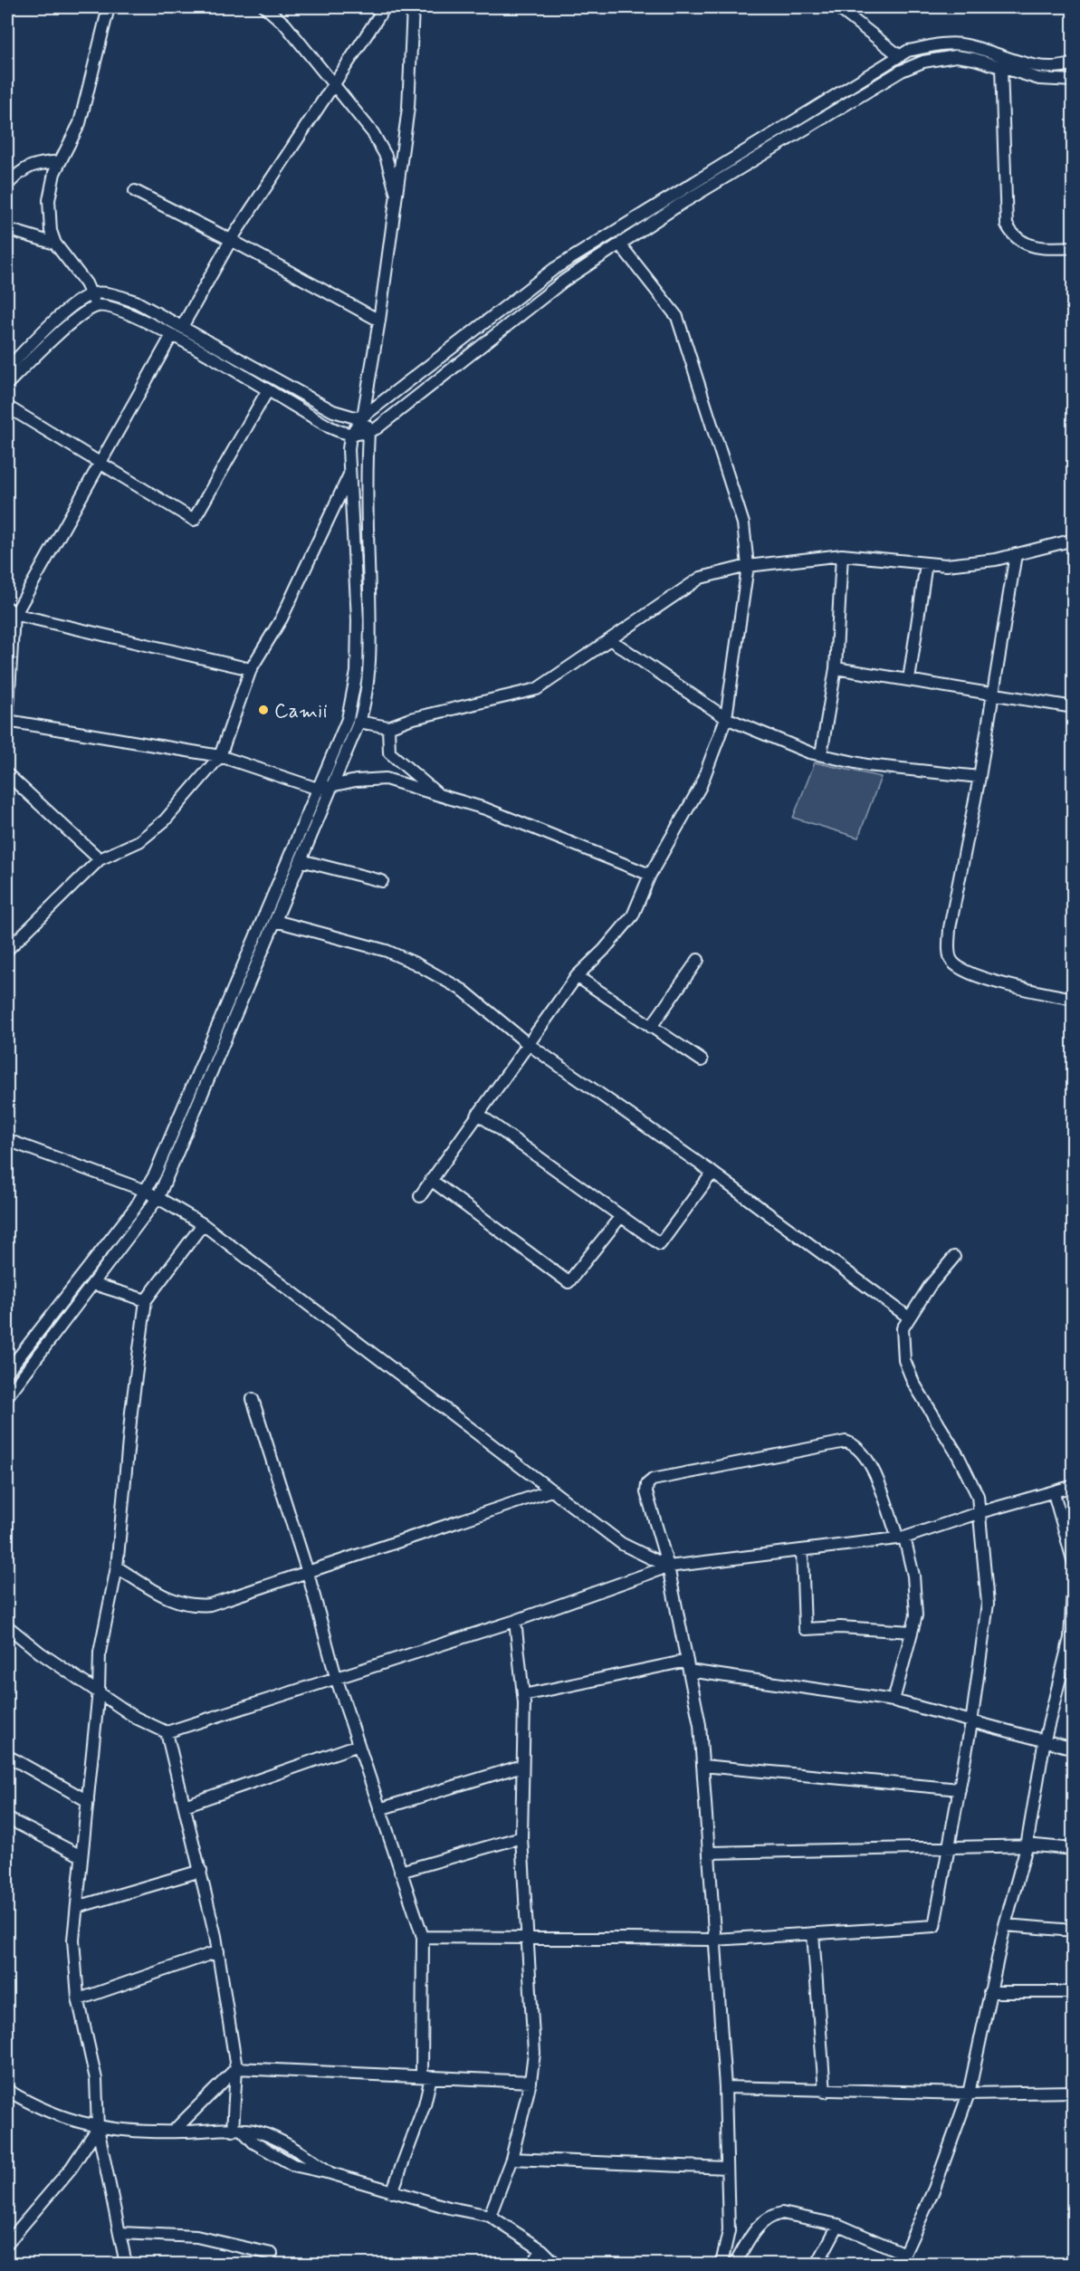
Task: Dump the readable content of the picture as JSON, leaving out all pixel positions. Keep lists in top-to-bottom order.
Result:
{
  "places": ["Camii"]
}
